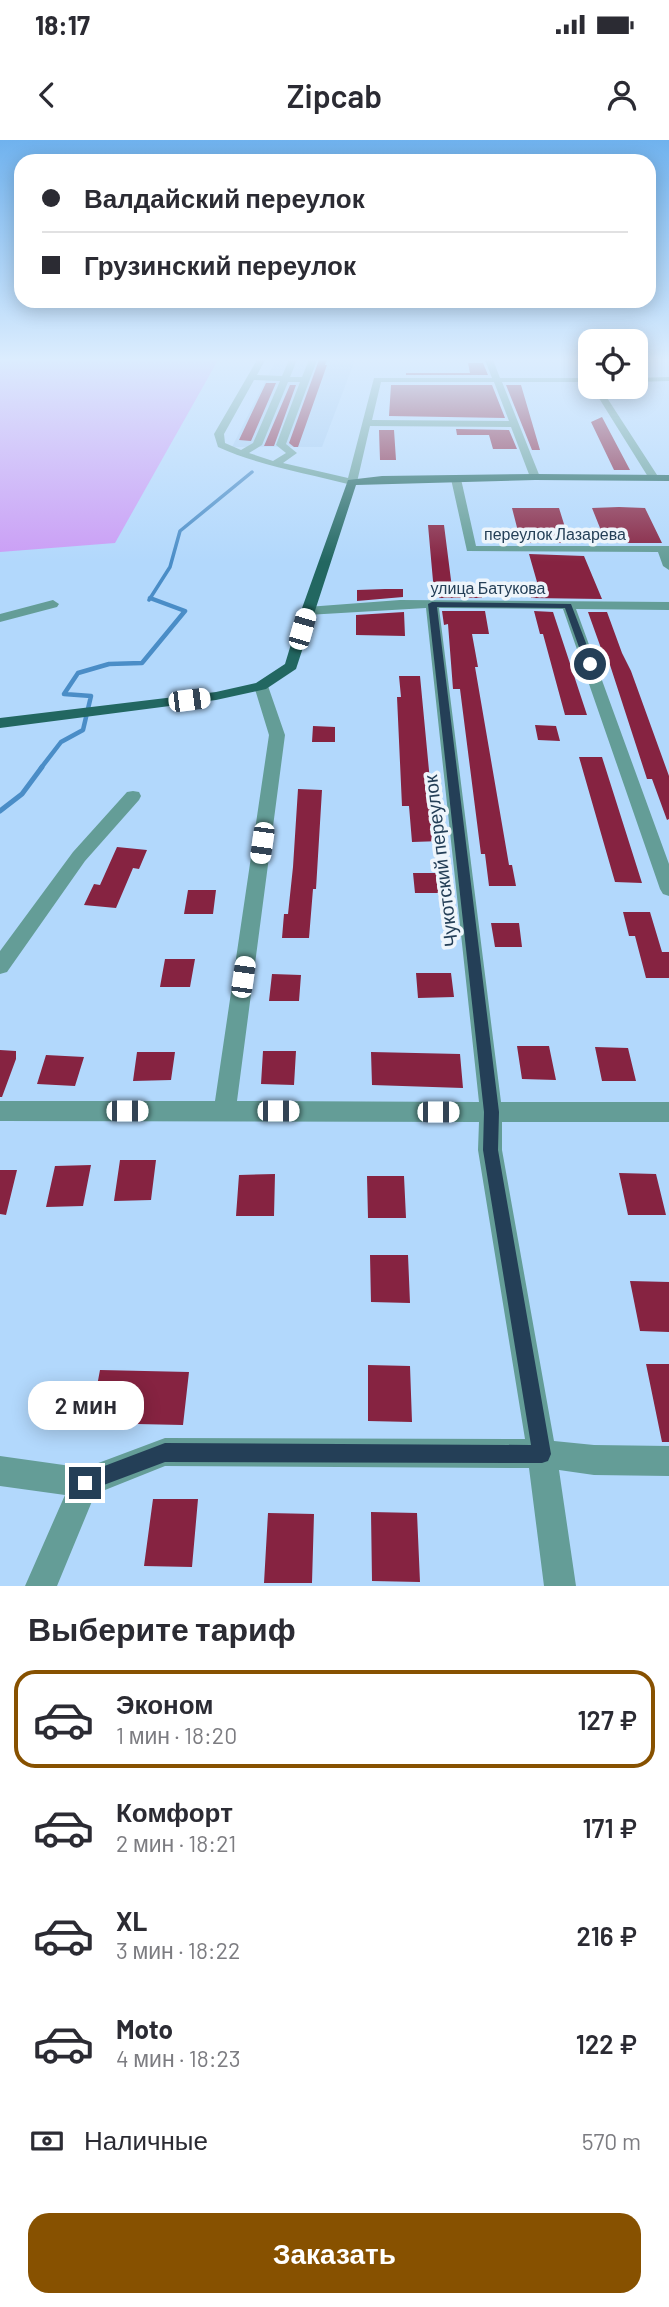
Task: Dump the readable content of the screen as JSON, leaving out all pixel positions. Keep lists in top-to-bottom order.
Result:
{
  "streets": {
    "street": ["переулок Лазарева", "улица Батукова", "Чукотский переулок"]
  },
  "crossings": [
    ["улица Батукова", "Чукотский переулок"]
  ],
  "page": {
    "status": "18:17",
    "header": "Zipcab",
    "banner": ["Валдайский переулок", "Грузинский переулок"],
    "bubble": "2 мин",
    "heading": "Выберите тариф",
    "list": [
      {
        "name": "Эконом",
        "note": "1 мин · 18:20",
        "value": "127 ₽"
      },
      {
        "name": "Комфорт",
        "note": "2 мин · 18:21",
        "value": "171 ₽"
      },
      {
        "name": "XL",
        "note": "3 мин · 18:22",
        "value": "216 ₽"
      },
      {
        "name": "Moto",
        "note": "4 мин · 18:23",
        "value": "122 ₽"
      }
    ],
    "pay": ["Наличные", "570 m"],
    "buttons": "Заказать"
  }
}
